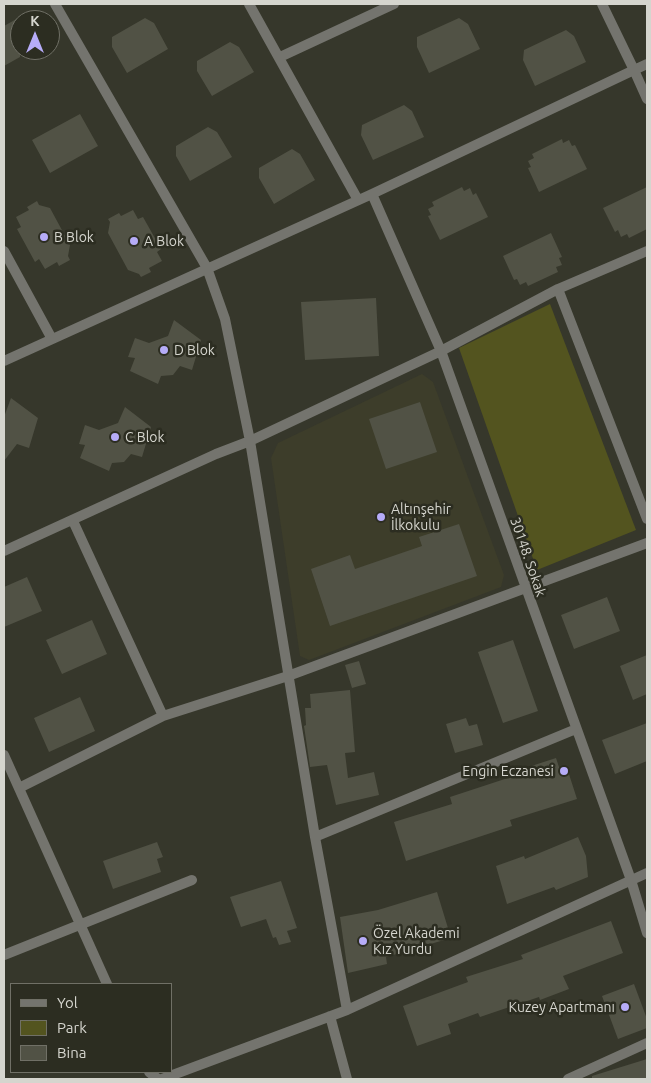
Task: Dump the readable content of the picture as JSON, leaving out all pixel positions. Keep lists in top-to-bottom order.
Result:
{
  "streets": {
    "street": ["30148. Sokak"]
  },
  "places": [
    "B Blok",
    "A Blok",
    "D Blok",
    "C Blok",
    "Altınşehir İlkokulu",
    "Engin Eczanesi",
    "Özel Akademi Kız Yurdu",
    "Kuzey Apartmanı"
  ],
  "legend": ["Yol", "Park", "Bina"],
  "north": "top"
}
